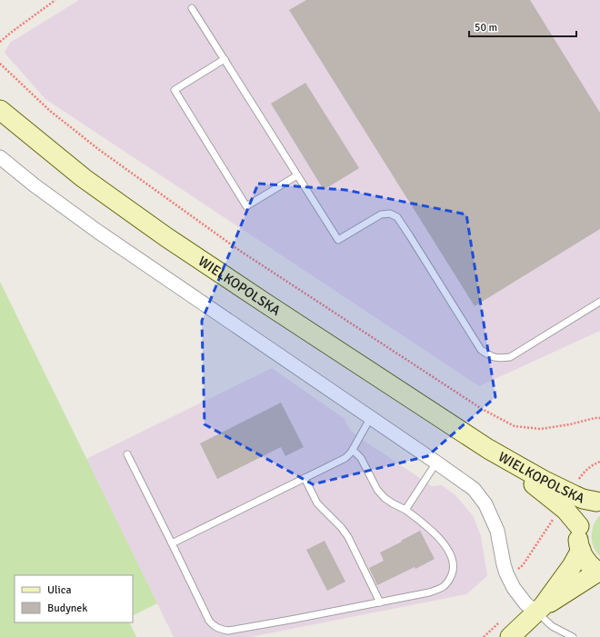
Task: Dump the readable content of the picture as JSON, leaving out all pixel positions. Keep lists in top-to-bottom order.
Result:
{
  "streets": {
    "main road": ["WIELKOPOLSKA"]
  },
  "legend": ["Ulica", "Budynek"],
  "scale_bar": "50 m"
}
